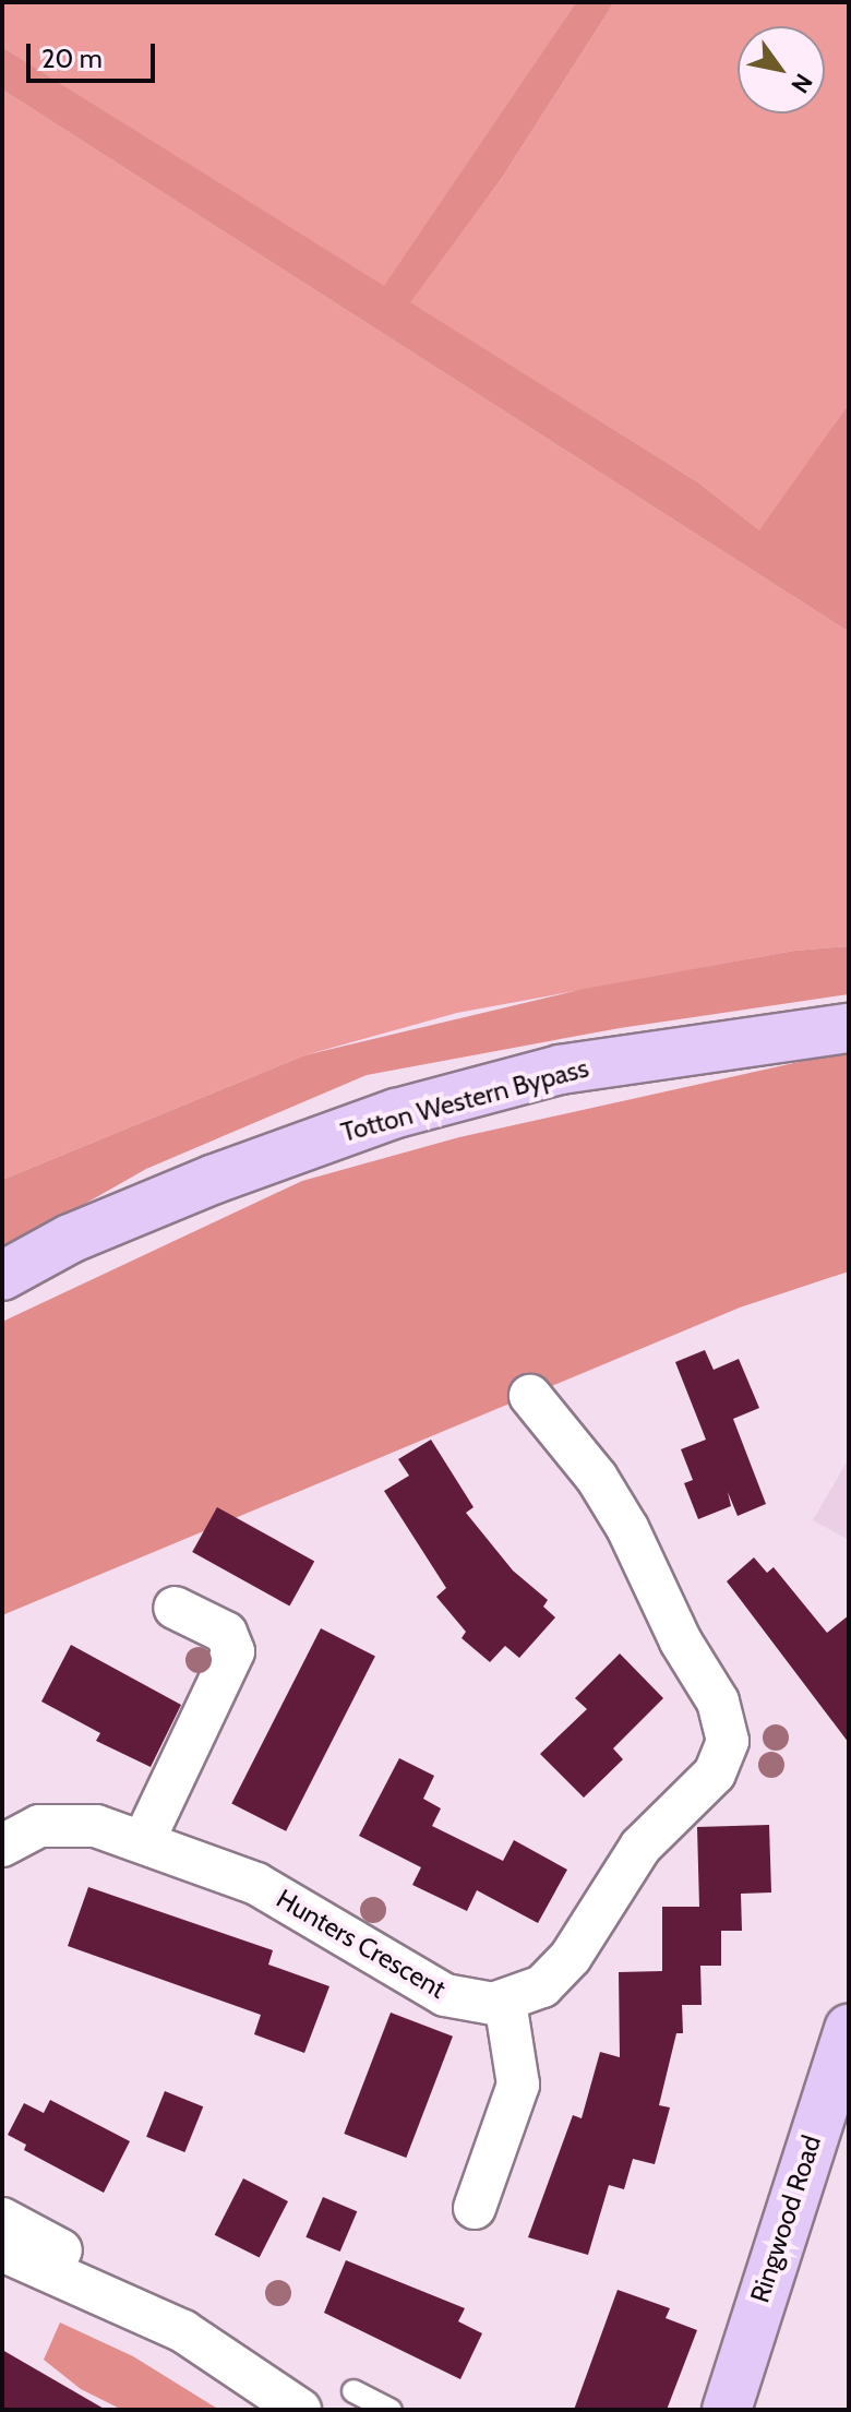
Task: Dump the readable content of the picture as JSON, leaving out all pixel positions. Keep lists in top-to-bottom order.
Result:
{
  "streets": {
    "main road": ["Totton Western Bypass", "Ringwood Road"],
    "street": ["Hunters Crescent"]
  },
  "scale_bar": "20 m",
  "north": "bottom right"
}
